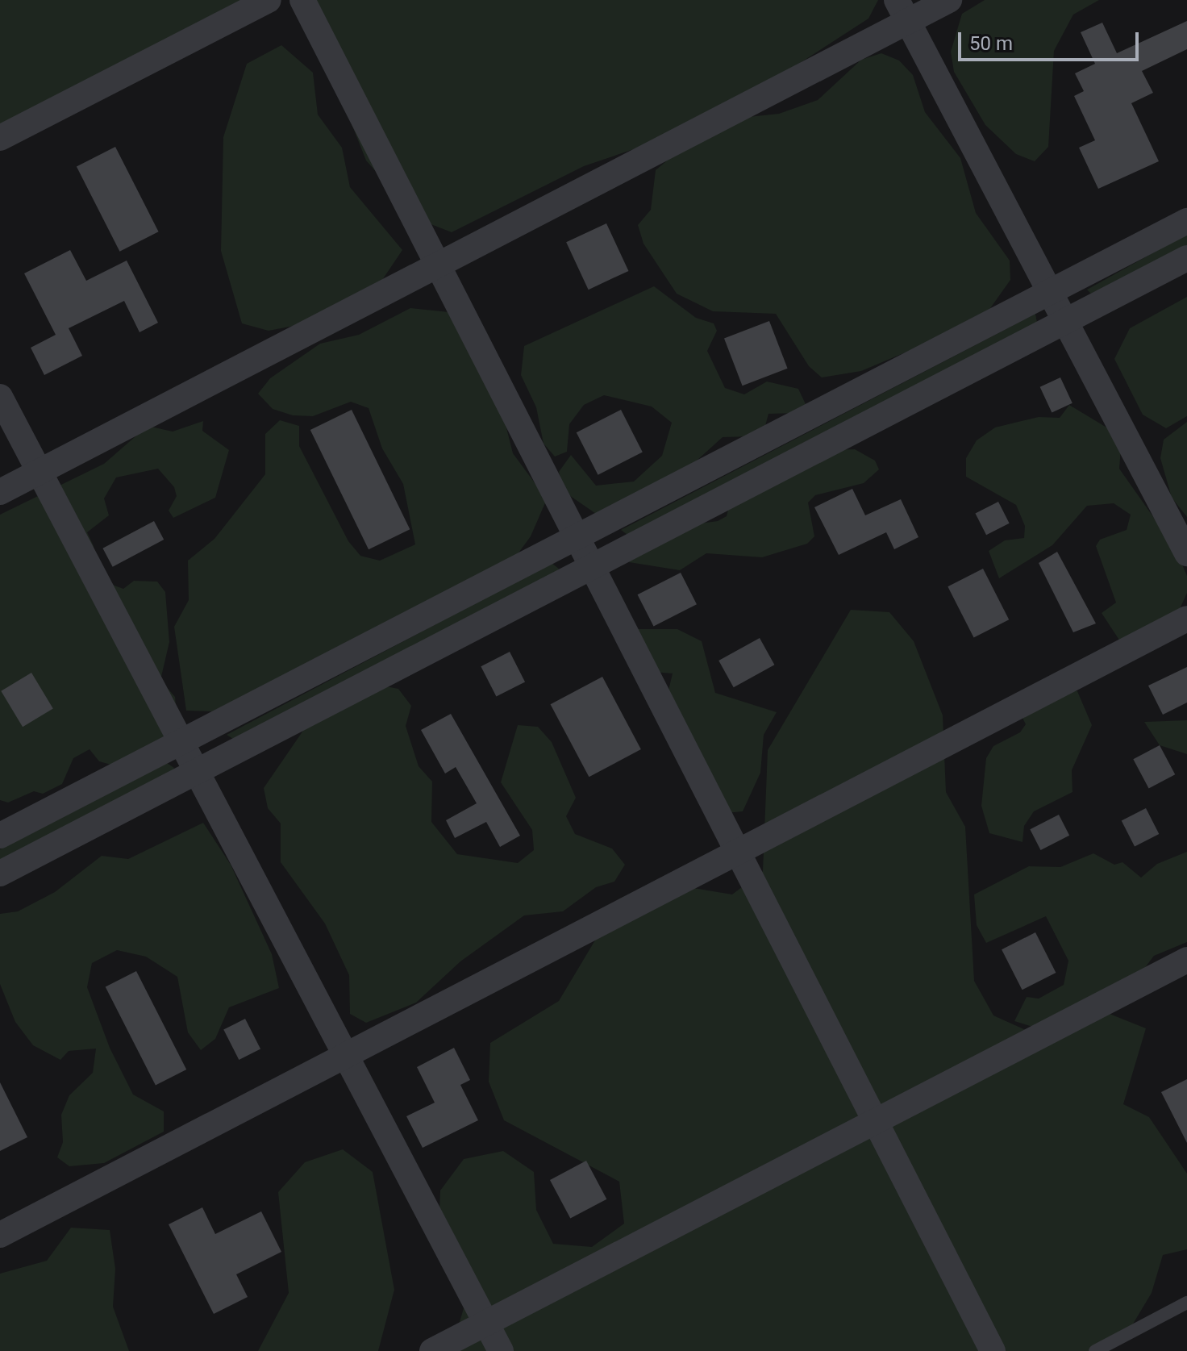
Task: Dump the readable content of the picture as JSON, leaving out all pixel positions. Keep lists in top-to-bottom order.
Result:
{
  "scale_bar": "50 m"
}
